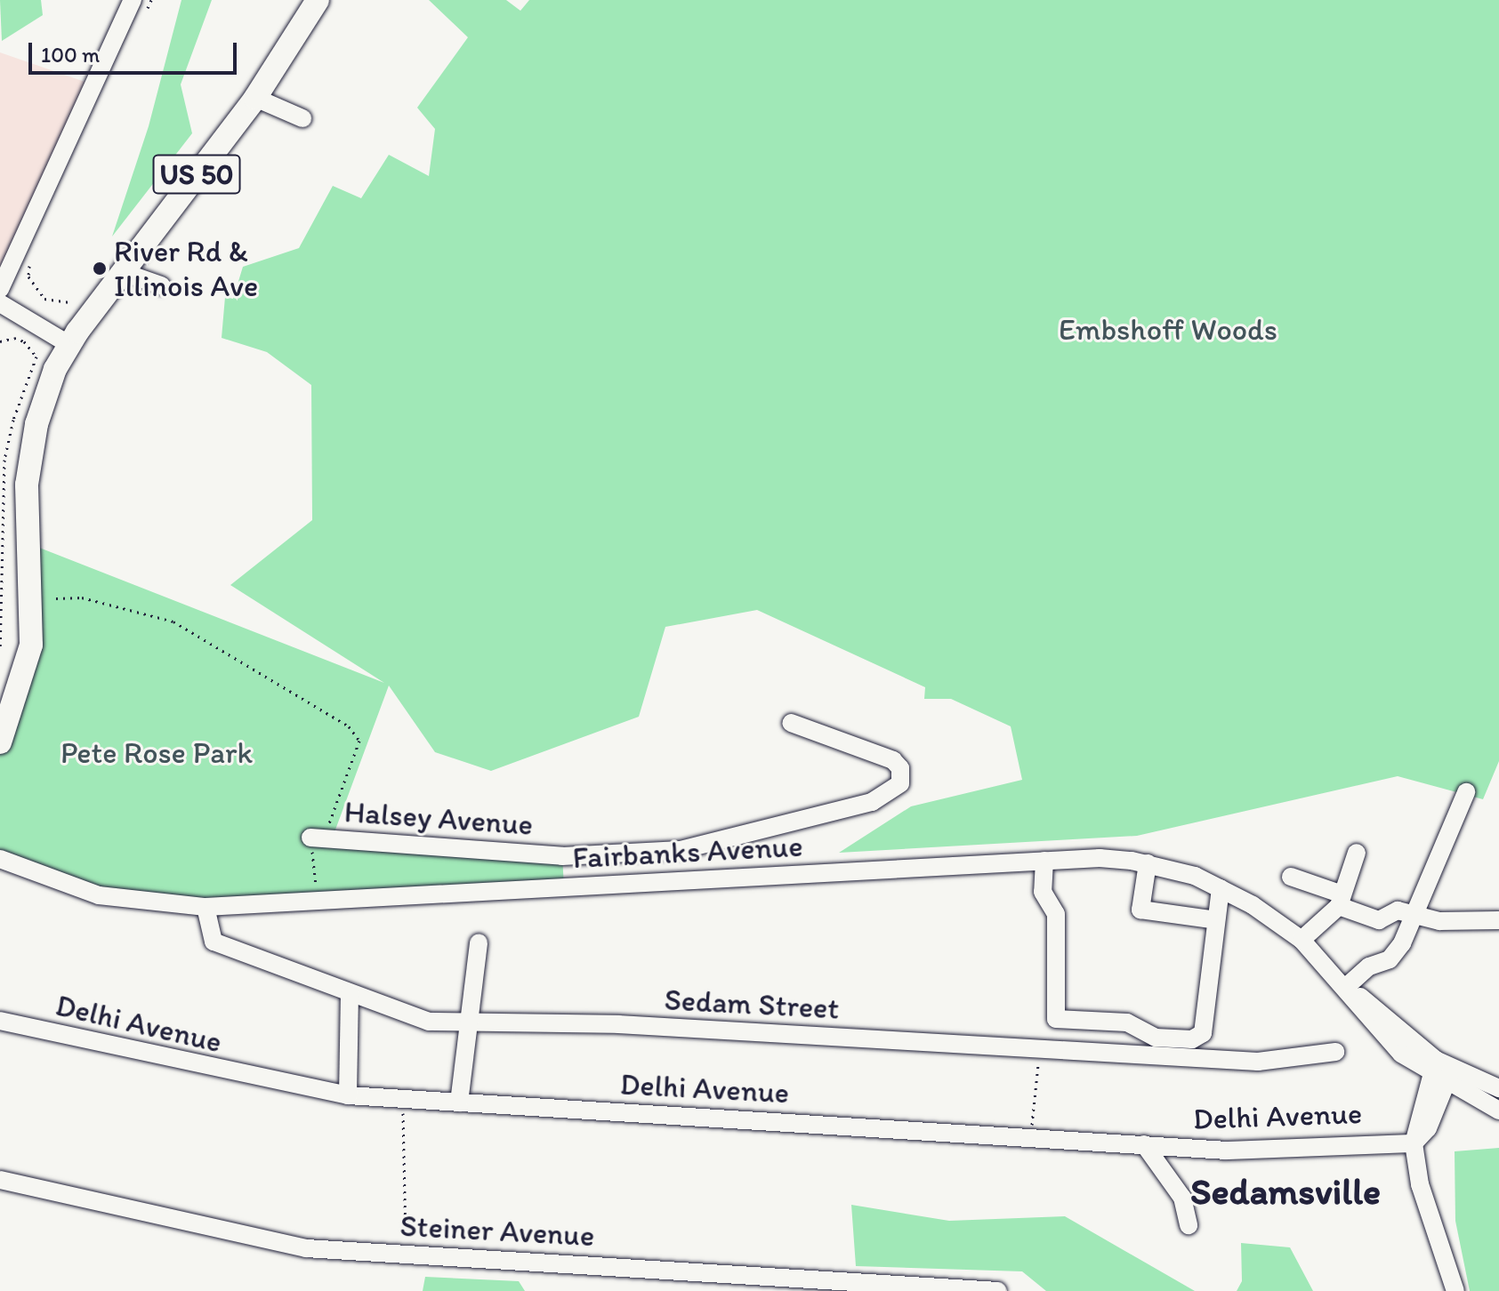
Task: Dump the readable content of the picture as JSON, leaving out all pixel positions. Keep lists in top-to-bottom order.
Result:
{
  "streets": {
    "main road": ["US 50"],
    "street": [
      "Halsey Avenue",
      "Fairbanks Avenue",
      "Sedam Street",
      "Delhi Avenue",
      "Steiner Avenue"
    ]
  },
  "crossings": [
    ["Halsey Avenue", "Fairbanks Avenue"],
    ["Fairbanks Avenue", "Sedam Street"]
  ],
  "districts": ["Sedamsville"],
  "parks": ["Embshoff Woods", "Pete Rose Park"],
  "places": ["River Rd & Illinois Ave"],
  "scale_bar": "100 m"
}
